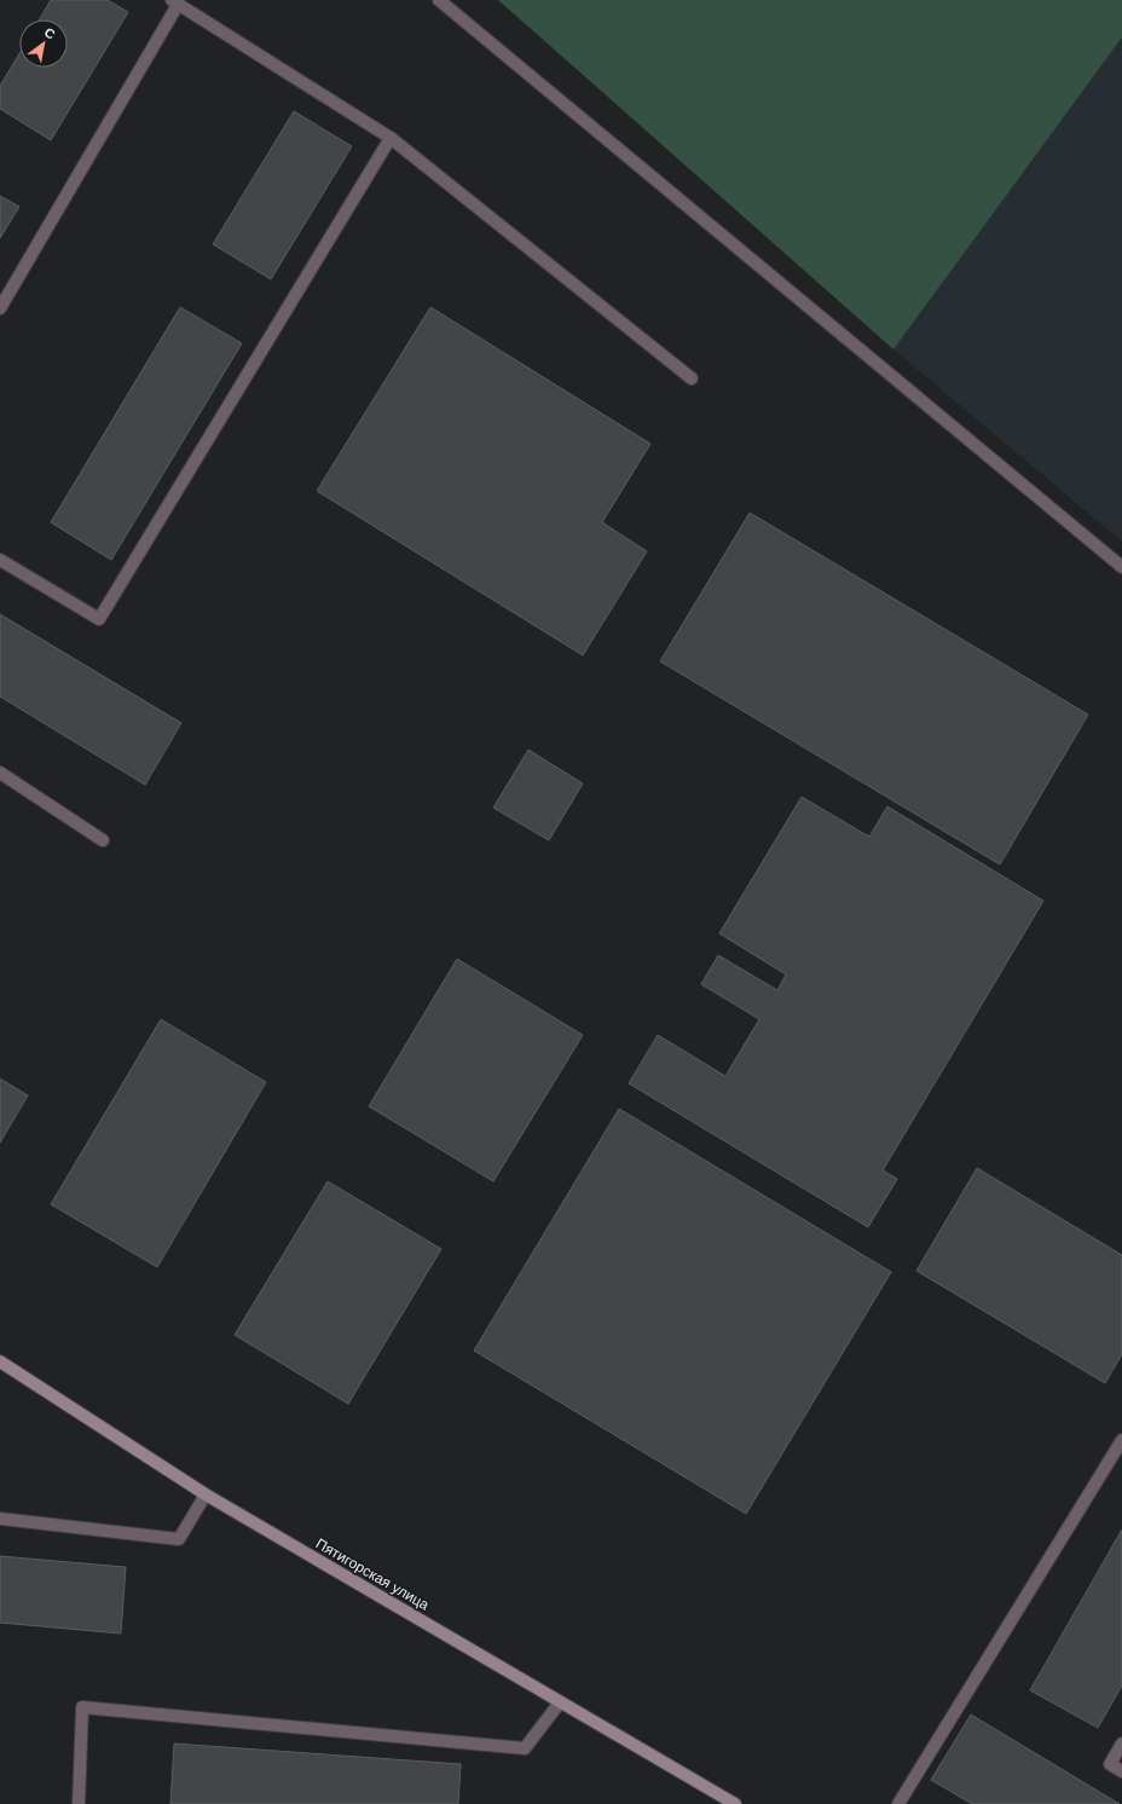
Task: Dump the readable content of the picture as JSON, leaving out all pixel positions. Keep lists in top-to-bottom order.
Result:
{
  "streets": {
    "main road": ["Пятигорская улица"]
  },
  "north": "top right"
}
